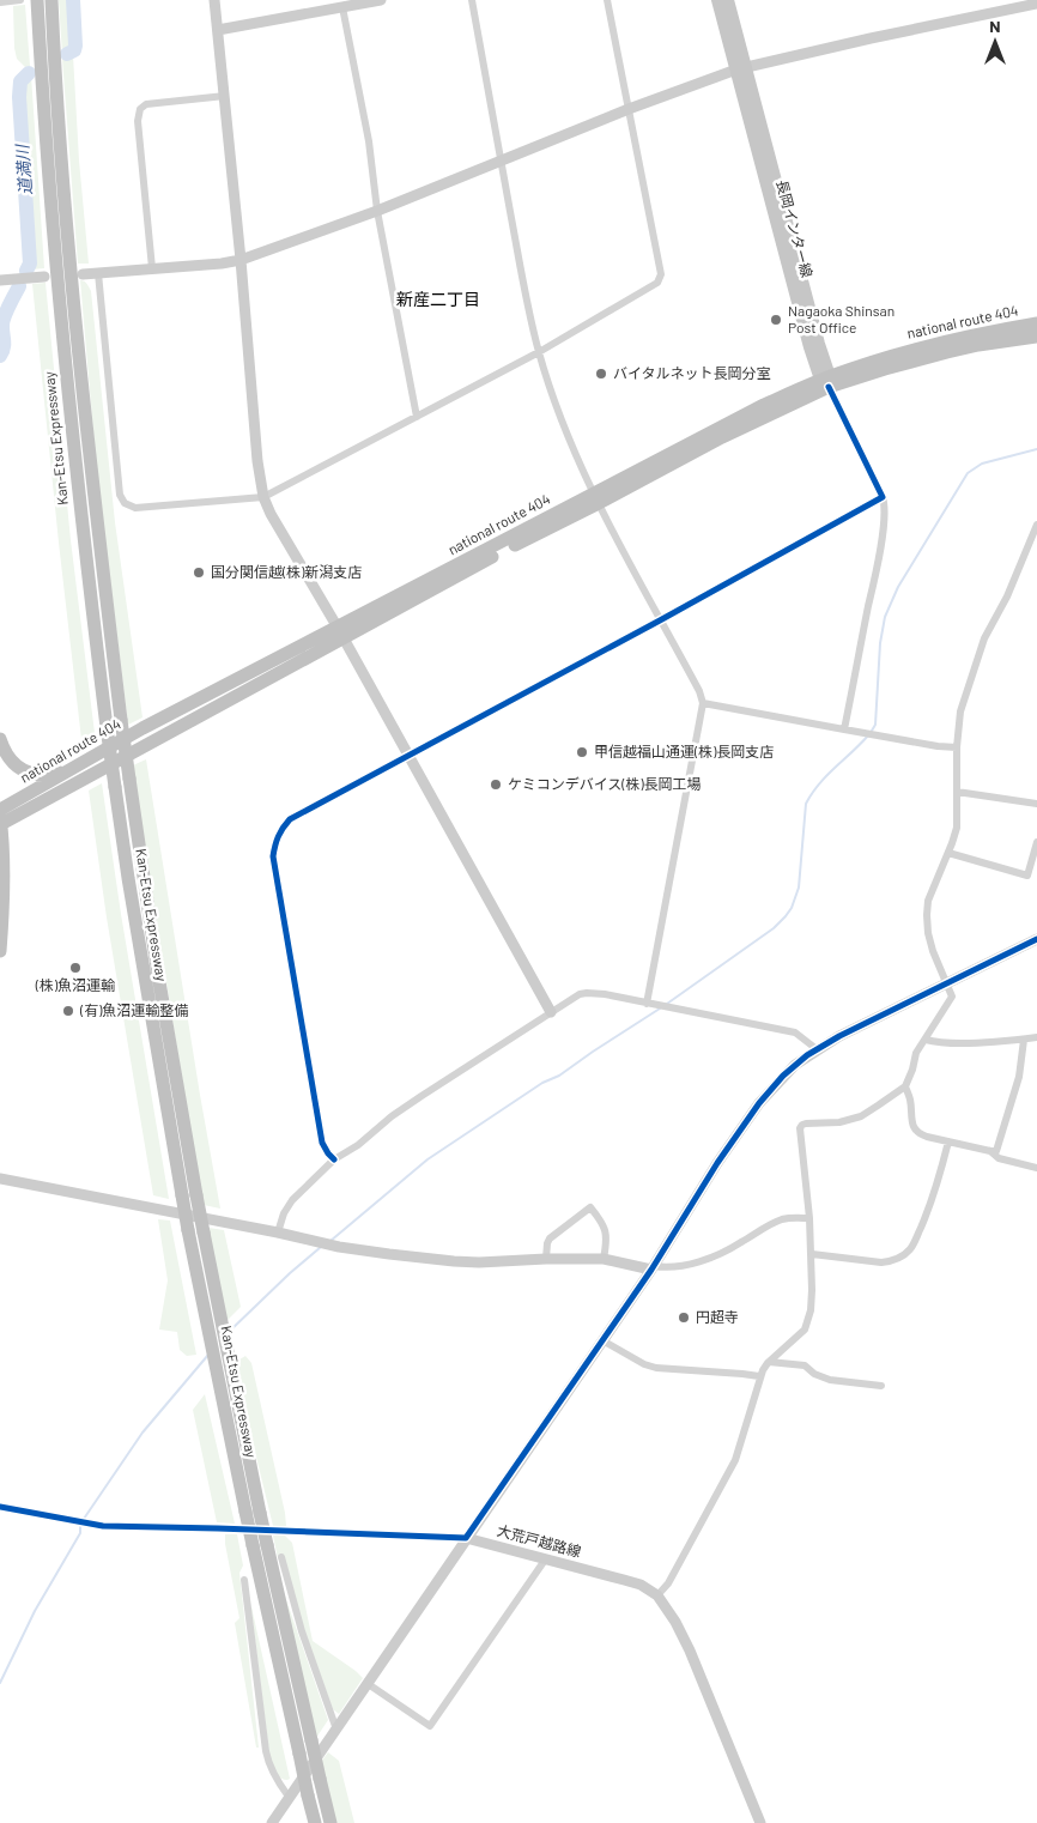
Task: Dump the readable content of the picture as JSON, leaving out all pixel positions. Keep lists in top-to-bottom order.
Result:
{
  "streets": {
    "highway": ["national route 404", "Kan-Etsu Expressway"],
    "main road": ["長岡インター線"],
    "street": ["大荒戸越路線"]
  },
  "crossings": [
    ["長岡インター線", "national route 404"]
  ],
  "districts": ["新産二丁目"],
  "water": ["道満川"],
  "places": [
    "Nagaoka Shinsan Post Office",
    "バイタルネット長岡分室",
    "国分関信越(株)新潟支店",
    "甲信越福山通運(株)長岡支店",
    "ケミコンデバイス(株)長岡工場",
    "(株)魚沼運輸",
    "(有)魚沼運輸整備",
    "円超寺"
  ],
  "north": "top"
}
